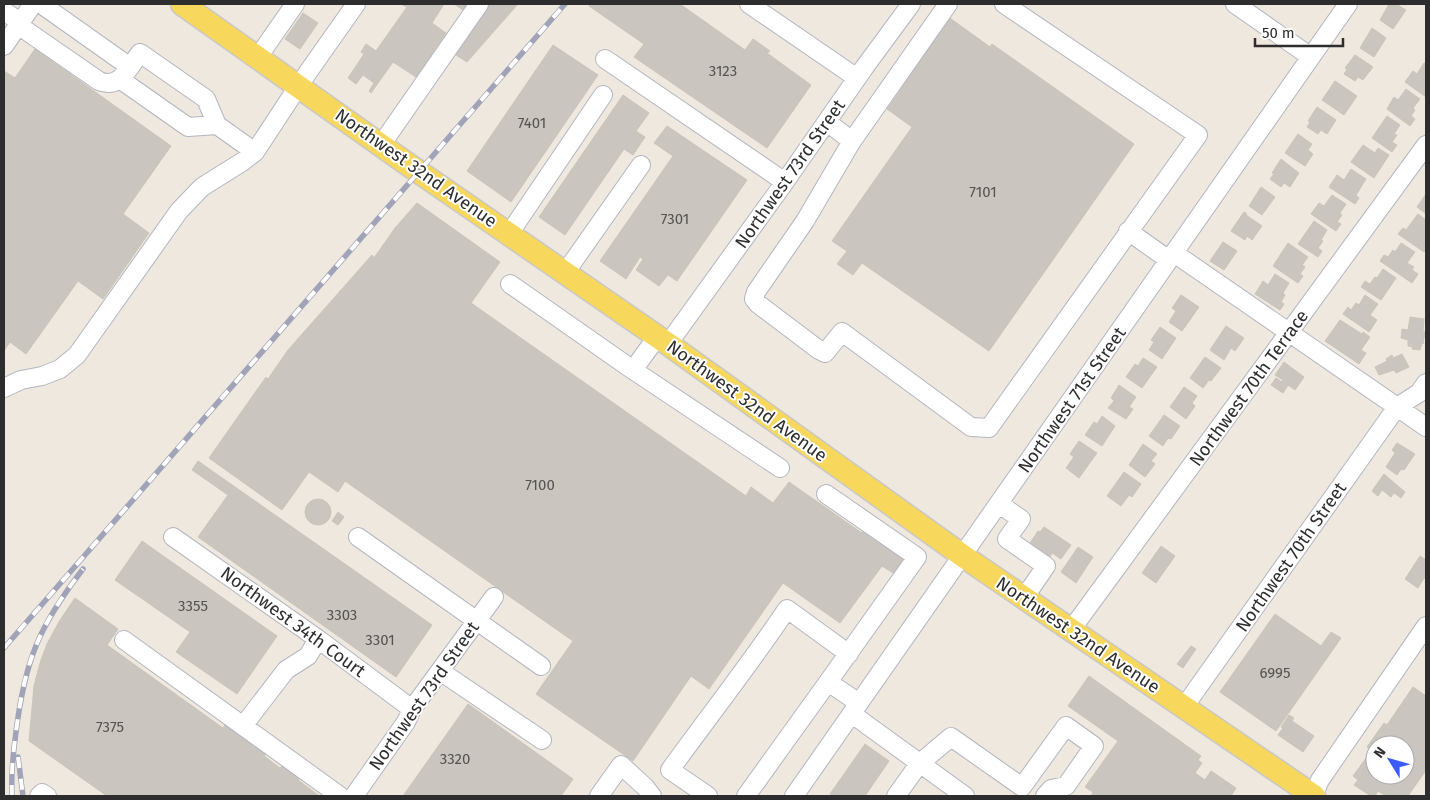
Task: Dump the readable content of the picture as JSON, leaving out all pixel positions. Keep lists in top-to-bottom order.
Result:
{
  "streets": {
    "main road": ["Northwest 32nd Avenue"],
    "street": [
      "Northwest 73rd Street",
      "Northwest 70th Terrace",
      "Northwest 71st Street",
      "Northwest 70th Street",
      "Northwest 34th Court"
    ]
  },
  "crossings": [
    ["Northwest 32nd Avenue", "Northwest 73rd Street"],
    ["Northwest 32nd Avenue", "Northwest 70th Terrace"],
    ["Northwest 32nd Avenue", "Northwest 71st Street"],
    ["Northwest 32nd Avenue", "Northwest 70th Street"],
    ["Northwest 73rd Street", "Northwest 34th Court"]
  ],
  "house_numbers": [
    "3123",
    "7401",
    "7101",
    "7301",
    "7100",
    "3355",
    "3303",
    "3301",
    "6995",
    "7375",
    "3320"
  ],
  "scale_bar": "50 m",
  "north": "top left"
}
